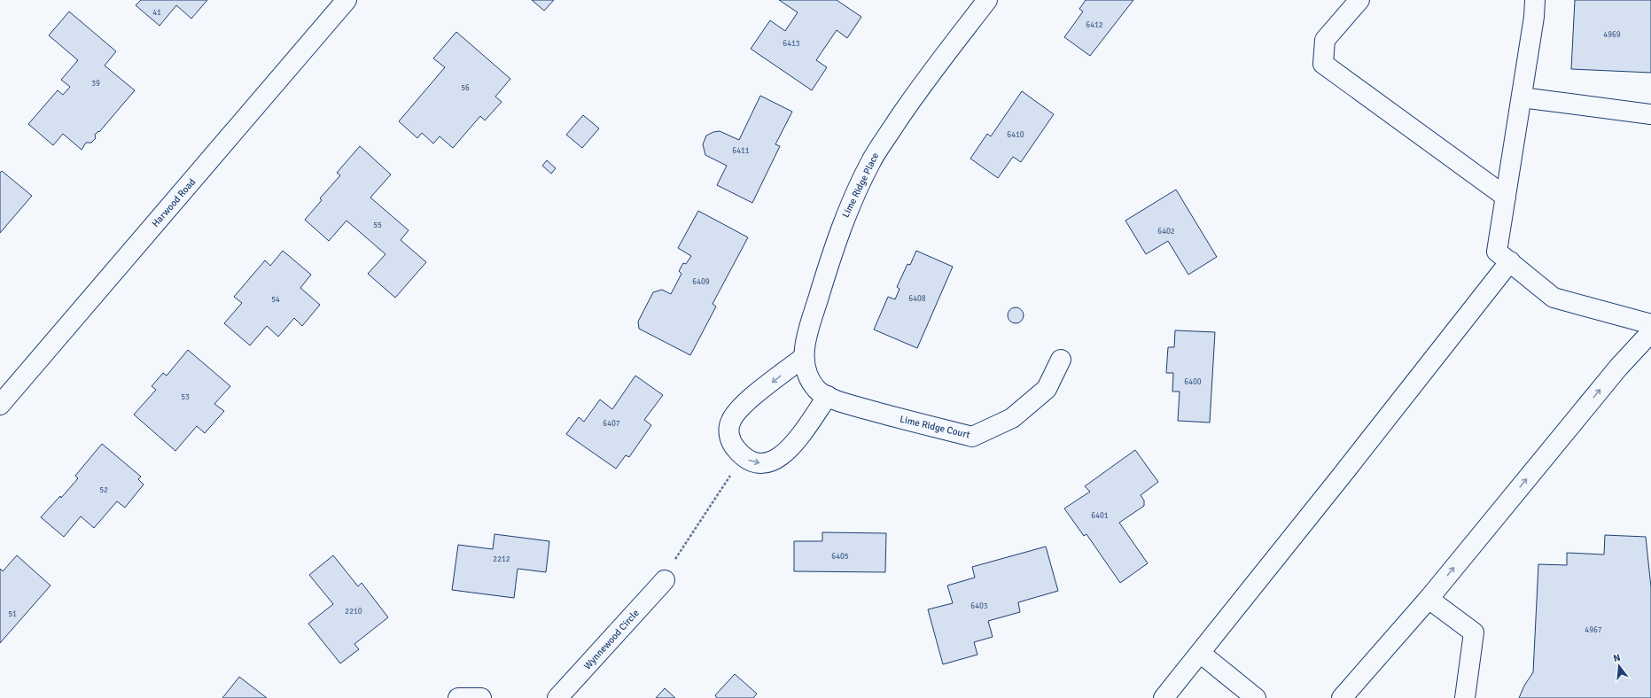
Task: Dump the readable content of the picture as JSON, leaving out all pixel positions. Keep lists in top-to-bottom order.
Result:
{
  "streets": {
    "street": [
      "Lime Ridge Place",
      "Harwood Road",
      "Lime Ridge Court",
      "Wynnewood Circle"
    ]
  },
  "crossings": [
    ["Lime Ridge Place", "Lime Ridge Court"]
  ],
  "house_numbers": [
    "41",
    "6412",
    "4969",
    "6413",
    "39",
    "56",
    "6410",
    "6411",
    "55",
    "6402",
    "6409",
    "6408",
    "54",
    "6400",
    "53",
    "6407",
    "52",
    "6401",
    "6405",
    "2212",
    "6403",
    "2210",
    "51",
    "4967"
  ],
  "north": "top"
}
